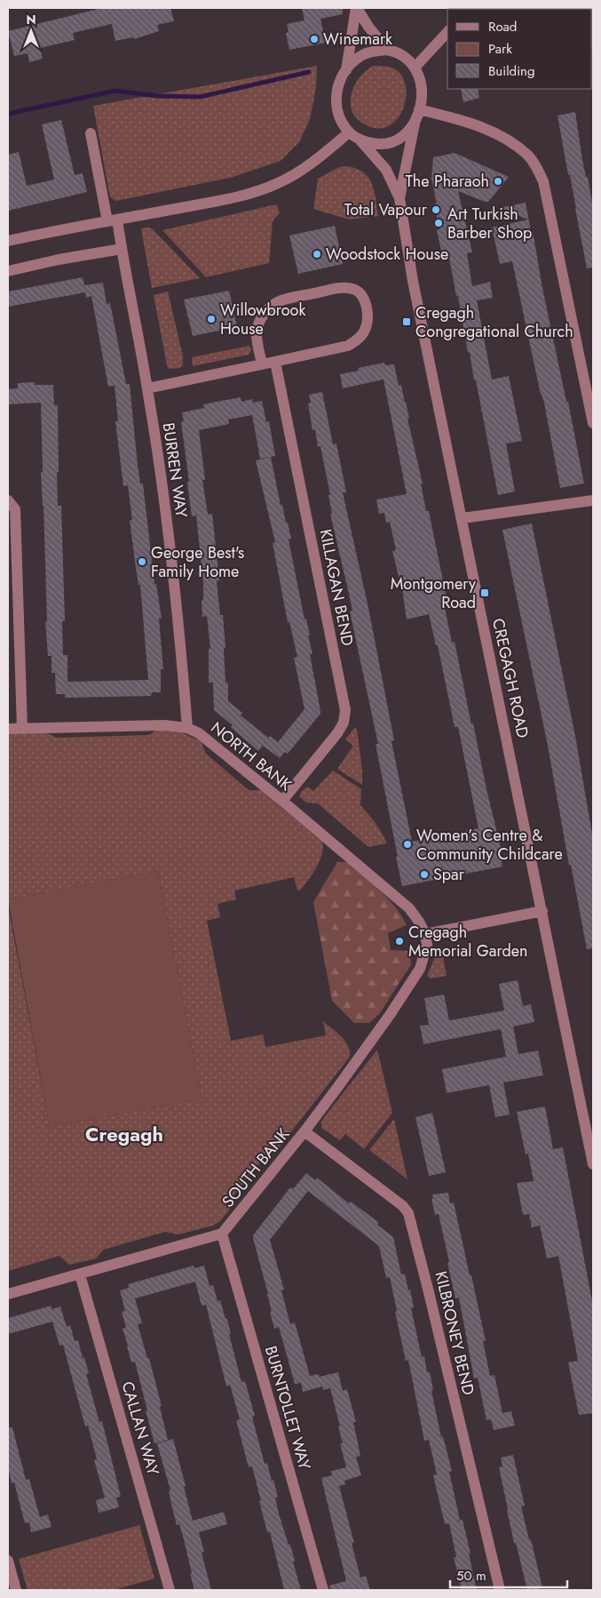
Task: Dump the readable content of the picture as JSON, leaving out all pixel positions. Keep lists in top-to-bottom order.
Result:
{
  "streets": {
    "street": [
      "BURREN WAY",
      "KILLAGAN BEND",
      "CREGAGH ROAD",
      "NORTH BANK",
      "SOUTH BANK",
      "KILBRONEY BEND",
      "BURNTOLLET WAY",
      "CALLAN WAY"
    ]
  },
  "crossings": [
    ["BURREN WAY", "NORTH BANK"],
    ["KILLAGAN BEND", "NORTH BANK"],
    ["NORTH BANK", "SOUTH BANK"],
    ["SOUTH BANK", "KILBRONEY BEND"],
    ["SOUTH BANK", "BURNTOLLET WAY"]
  ],
  "districts": ["Cregagh"],
  "places": {
    "other": [
      "Winemark",
      "The Pharaoh",
      "Total Vapour",
      "Art Turkish Barber Shop",
      "Woodstock House",
      "Willowbrook House",
      "George Best's Family Home",
      "Women’s Centre & Community Childcare",
      "Spar",
      "Cregagh Memorial Garden"
    ],
    "transit": ["Cregagh Congregational Church", "Montgomery Road"]
  },
  "legend": ["Road", "Park", "Building"],
  "scale_bar": "50 m",
  "north": "top"
}
